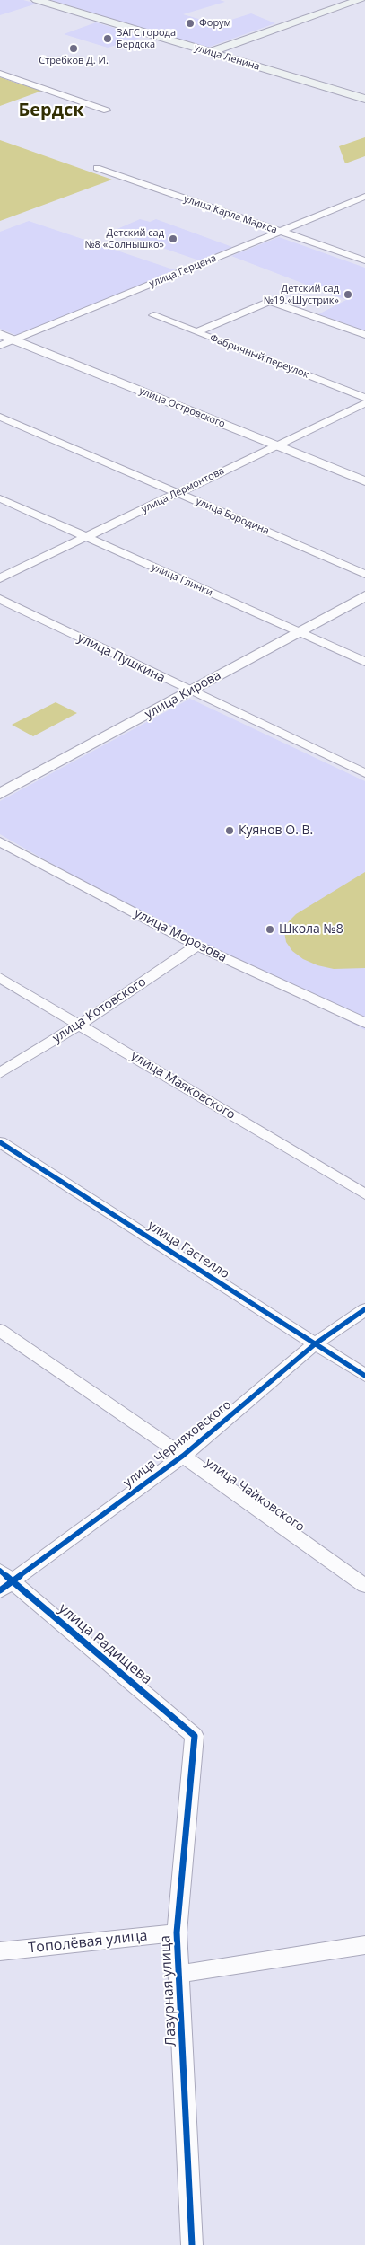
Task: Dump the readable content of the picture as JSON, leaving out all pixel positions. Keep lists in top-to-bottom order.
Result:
{
  "streets": {
    "main road": ["улица Ленина"],
    "street": [
      "улица Карла Маркса",
      "улица Герцена",
      "Фабричный переулок",
      "улица Островского",
      "улица Лермонтова",
      "улица Бородина",
      "улица Глинки",
      "улица Пушкина",
      "улица Кирова",
      "улица Морозова",
      "улица Котовского",
      "улица Маяковского",
      "улица Гастелло",
      "улица Черняховского",
      "улица Чайковского",
      "улица Радищева",
      "Тополёвая улица",
      "Лазурная улица"
    ]
  },
  "crossings": [
    ["улица Карла Маркса", "улица Герцена"],
    ["улица Герцена", "улица Островского"],
    ["улица Островского", "улица Лермонтова"],
    ["улица Лермонтова", "улица Бородина"],
    ["улица Лермонтова", "улица Глинки"],
    ["улица Глинки", "улица Кирова"],
    ["улица Пушкина", "улица Кирова"],
    ["улица Морозова", "улица Котовского"],
    ["улица Котовского", "улица Маяковского"],
    ["улица Гастелло", "улица Черняховского"],
    ["улица Черняховского", "улица Чайковского"],
    ["улица Черняховского", "улица Радищева"],
    ["улица Радищева", "Лазурная улица"],
    ["Тополёвая улица", "Лазурная улица"]
  ],
  "districts": ["Бердск"],
  "places": [
    "Форум",
    "ЗАГС города Бердска",
    "Стребков Д. И.",
    "Детский сад №8 «Солнышко»",
    "Детский сад №19 «Шустрик»",
    "Куянов О. В.",
    "Школа №8"
  ]
}
